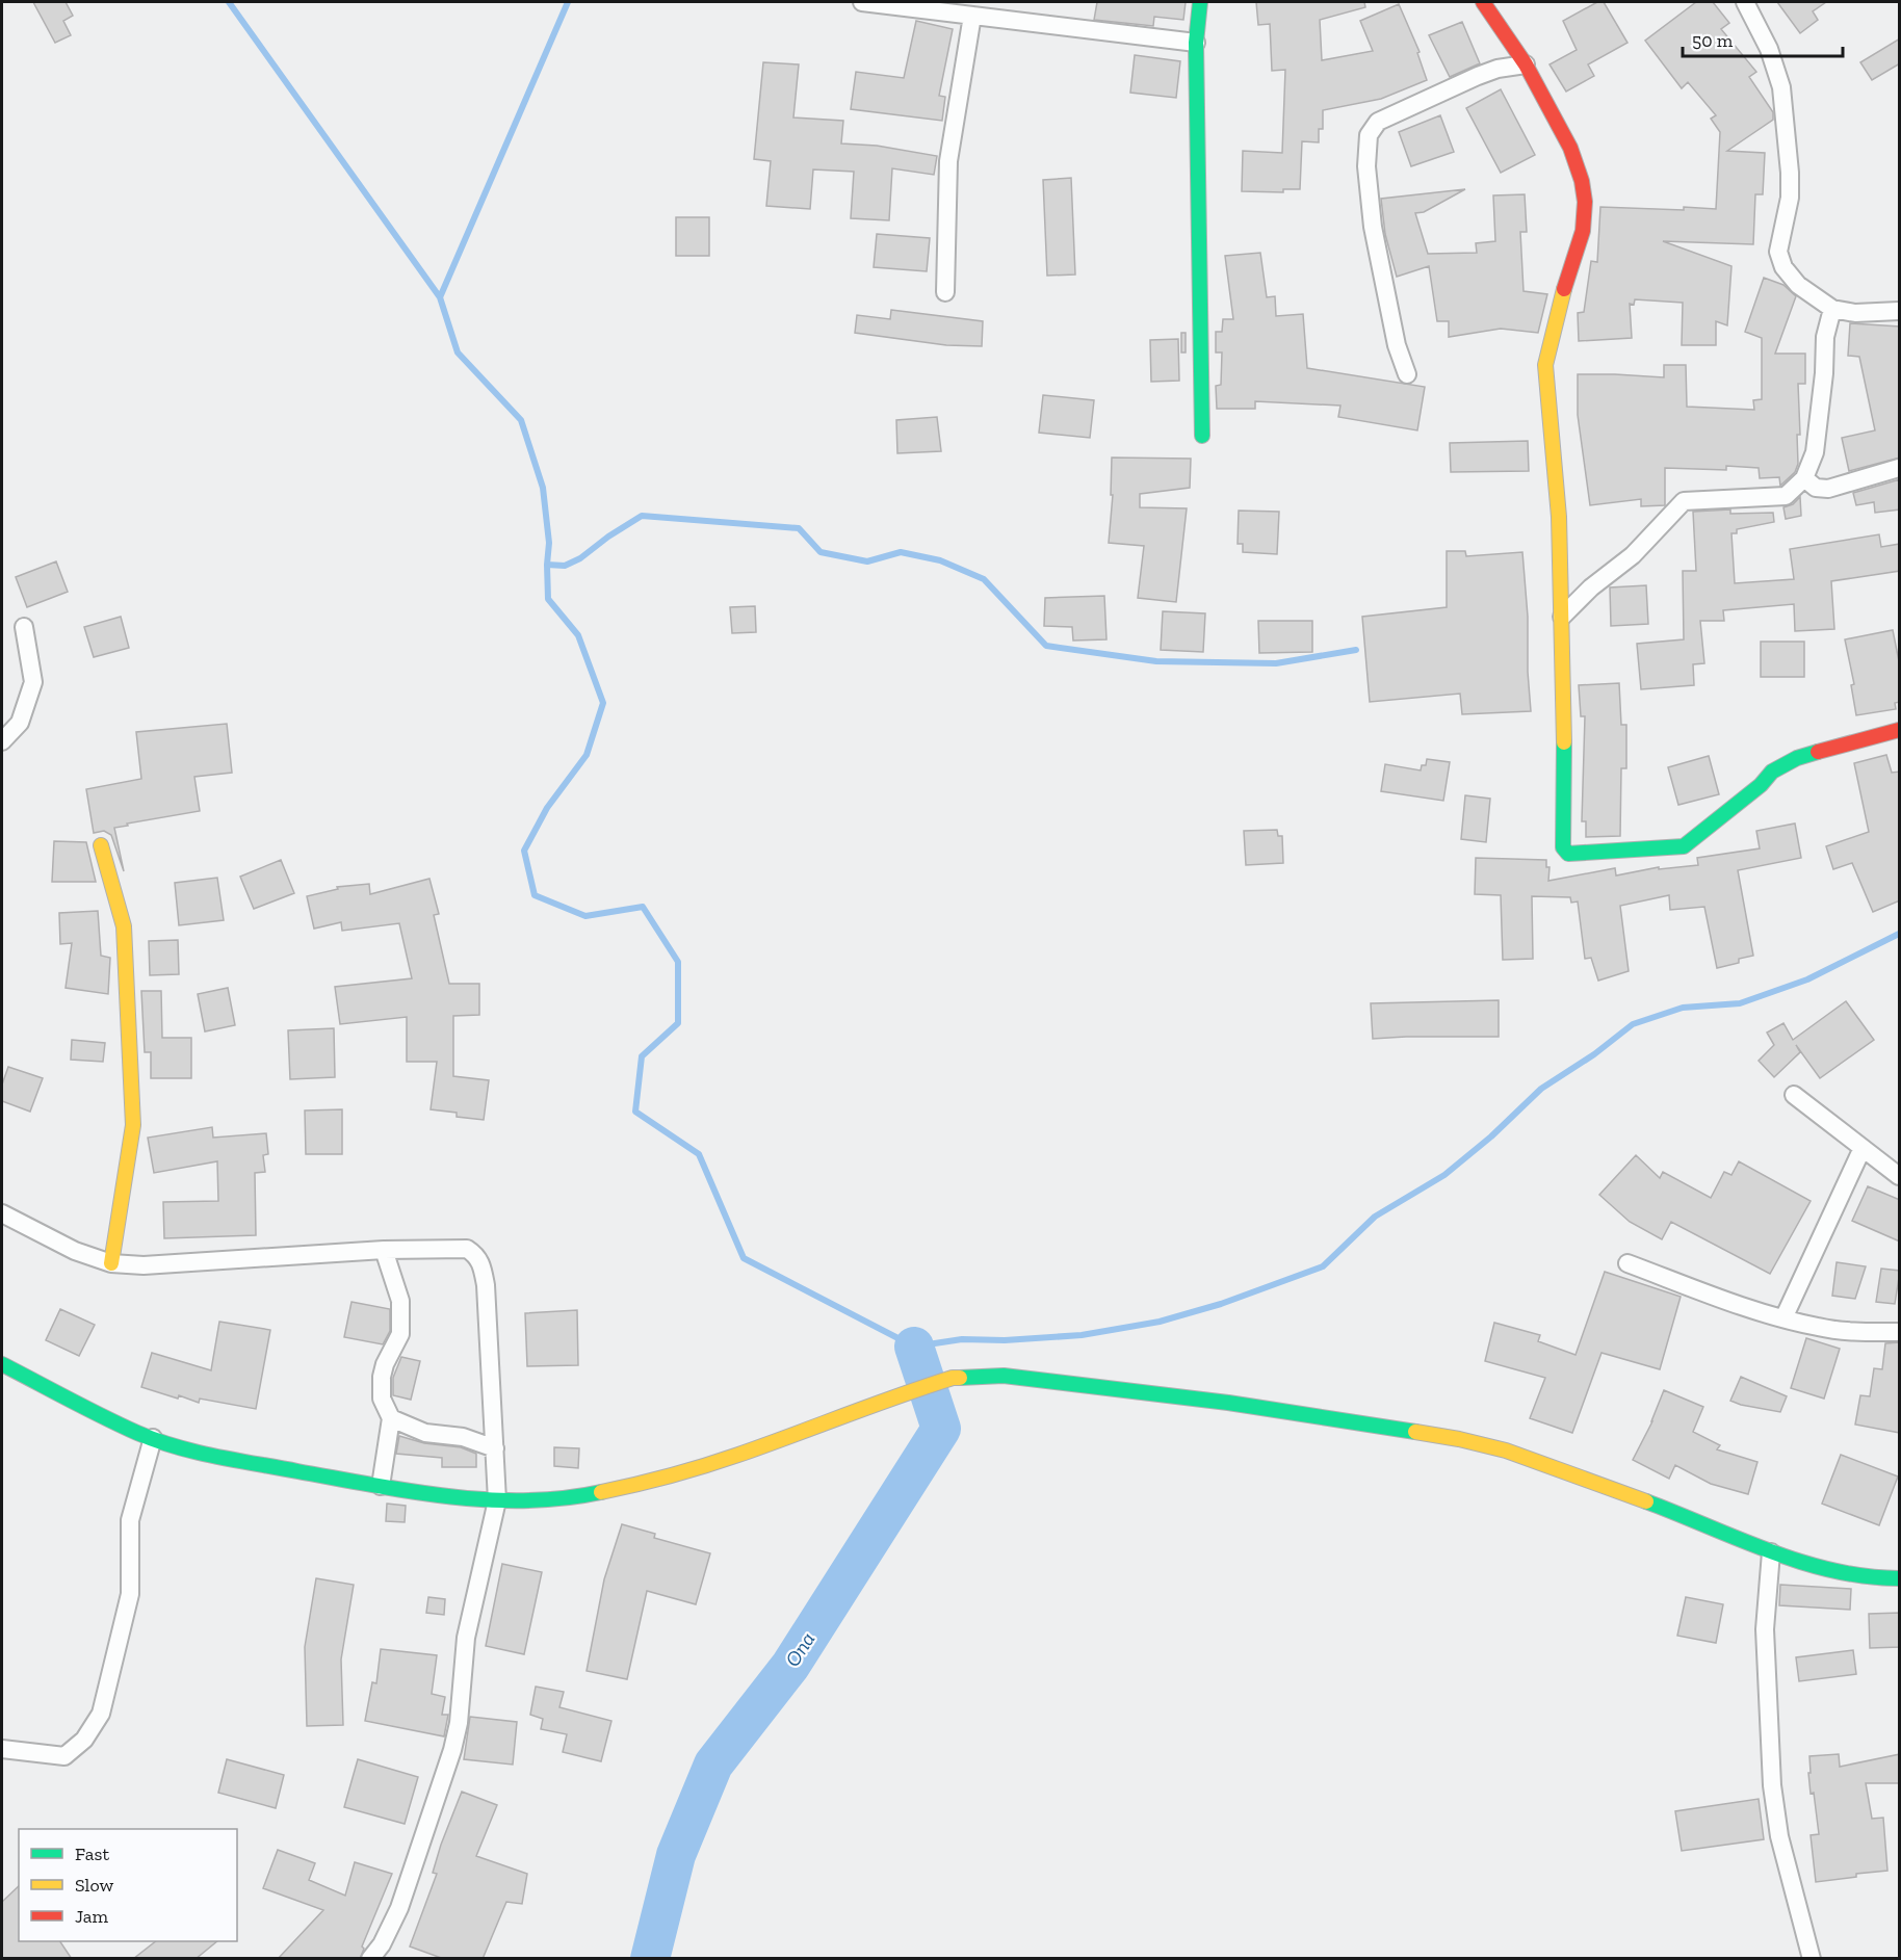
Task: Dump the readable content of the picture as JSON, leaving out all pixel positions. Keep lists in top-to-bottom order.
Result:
{
  "water": ["Ona"],
  "legend": ["Fast", "Slow", "Jam"],
  "scale_bar": "50 m"
}
